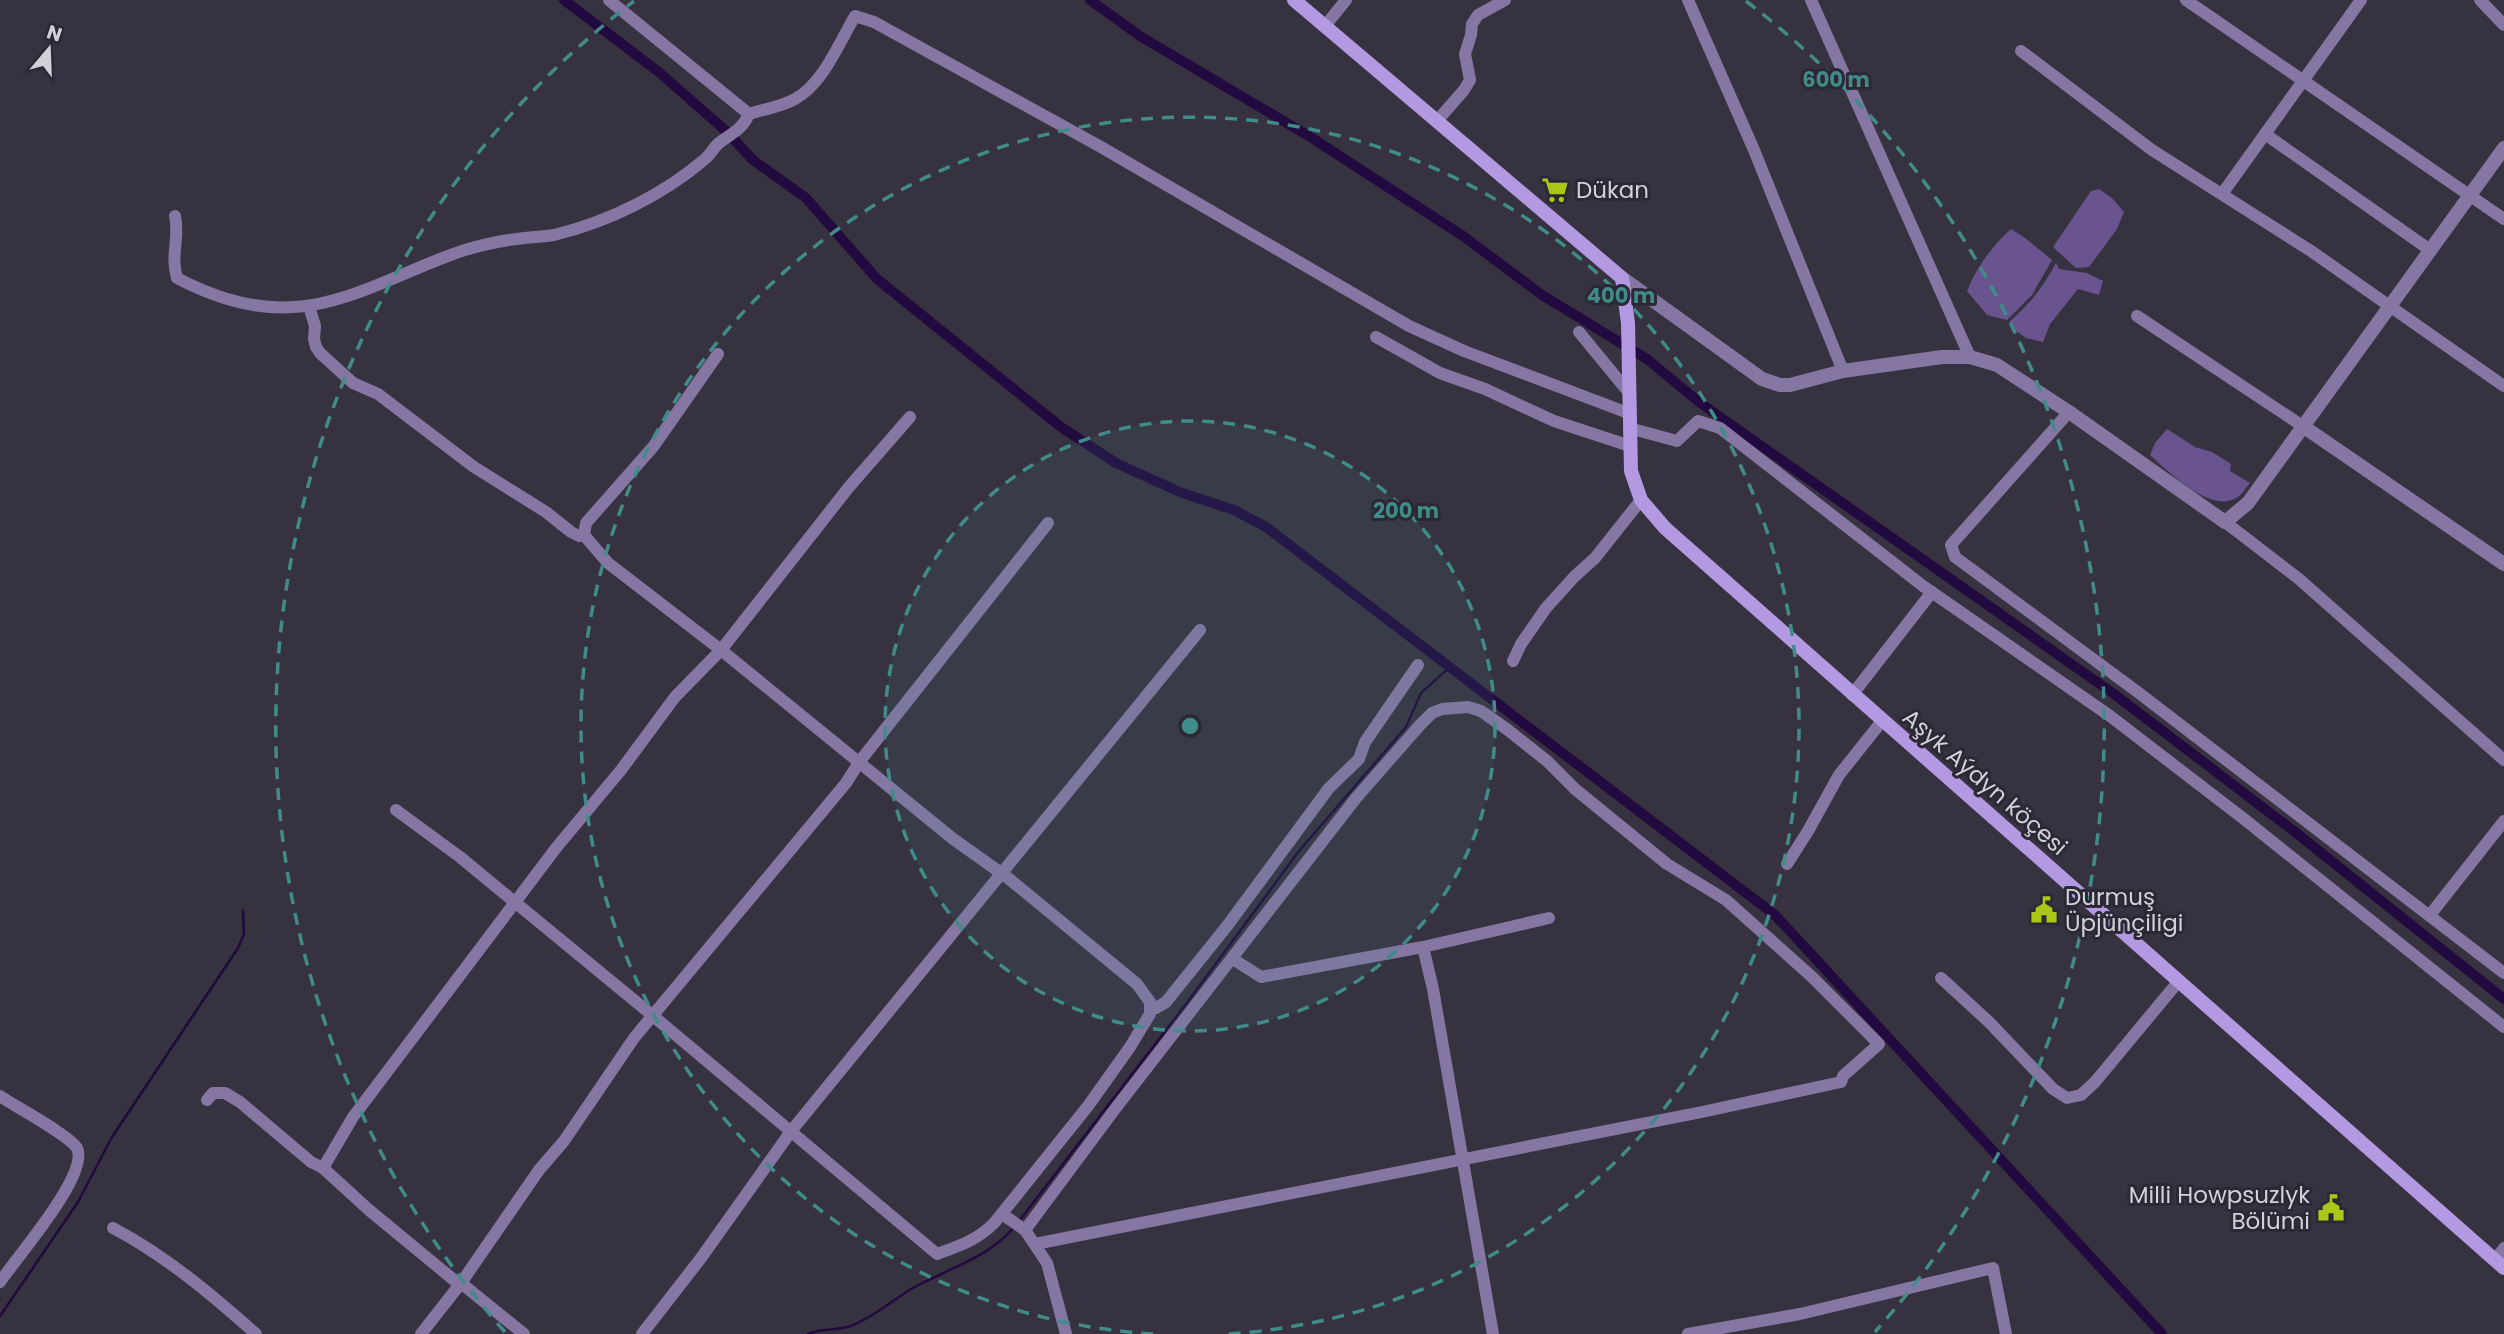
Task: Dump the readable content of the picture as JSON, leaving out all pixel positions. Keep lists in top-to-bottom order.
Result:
{
  "streets": {
    "main road": ["Aşyk Aýdyn köçesi"]
  },
  "places": {
    "supermarket": ["Dükan"],
    "public building": ["Durmuş Üpjünçiligi", "Milli Howpsuzlyk Bölümi"]
  },
  "north": "top",
  "rings": ["600 m", "400 m", "200 m"]
}
